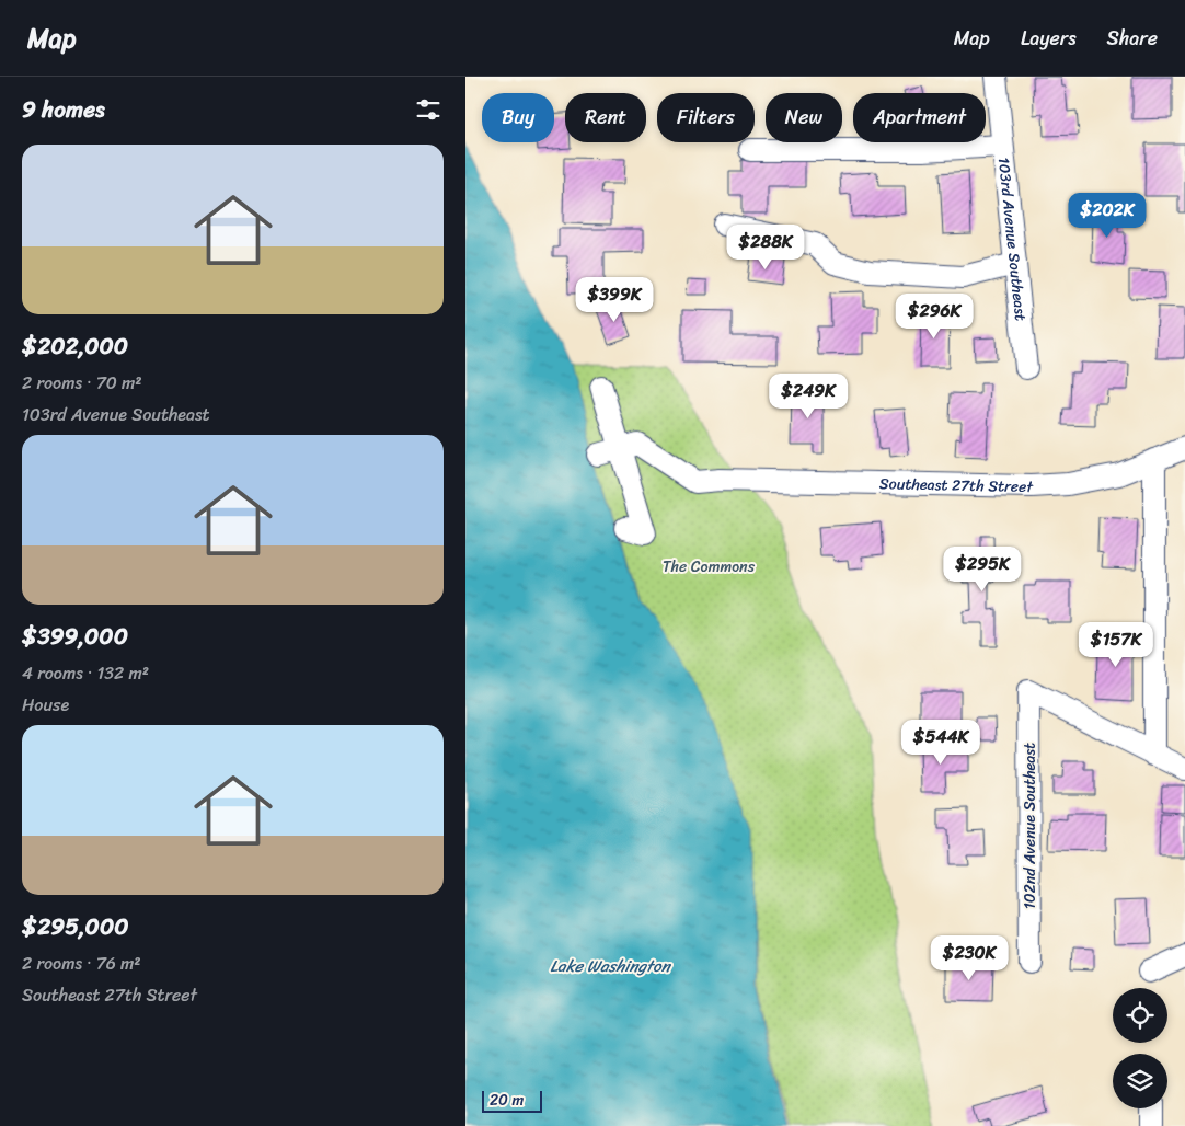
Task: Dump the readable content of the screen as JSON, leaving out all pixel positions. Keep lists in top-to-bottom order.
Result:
{
  "streets": {
    "street": ["103rd Avenue Southeast", "Southeast 27th Street", "102nd Avenue Southeast"]
  },
  "water": ["Lake Washington"],
  "parks": ["The Commons"],
  "scale_bar": "20 m",
  "page": {
    "header": "Map",
    "nav": ["Map", "Layers", "Share"],
    "heading": "9 homes",
    "chip": [
      "Buy",
      "Rent",
      "Filters",
      "New",
      "Apartment"
    ],
    "list": [
      {
        "name": "$202,000",
        "note": "2 rooms · 70 m² · 103rd Avenue Southeast"
      },
      {
        "name": "$399,000",
        "note": "4 rooms · 132 m² · House"
      },
      {
        "name": "$295,000",
        "note": "2 rooms · 76 m² · Southeast 27th Street"
      }
    ],
    "price": [
      "$202K",
      "$288K",
      "$399K",
      "$296K",
      "$249K",
      "$295K",
      "$157K",
      "$544K",
      "$230K"
    ],
    "scale": "20 m"
  }
}
